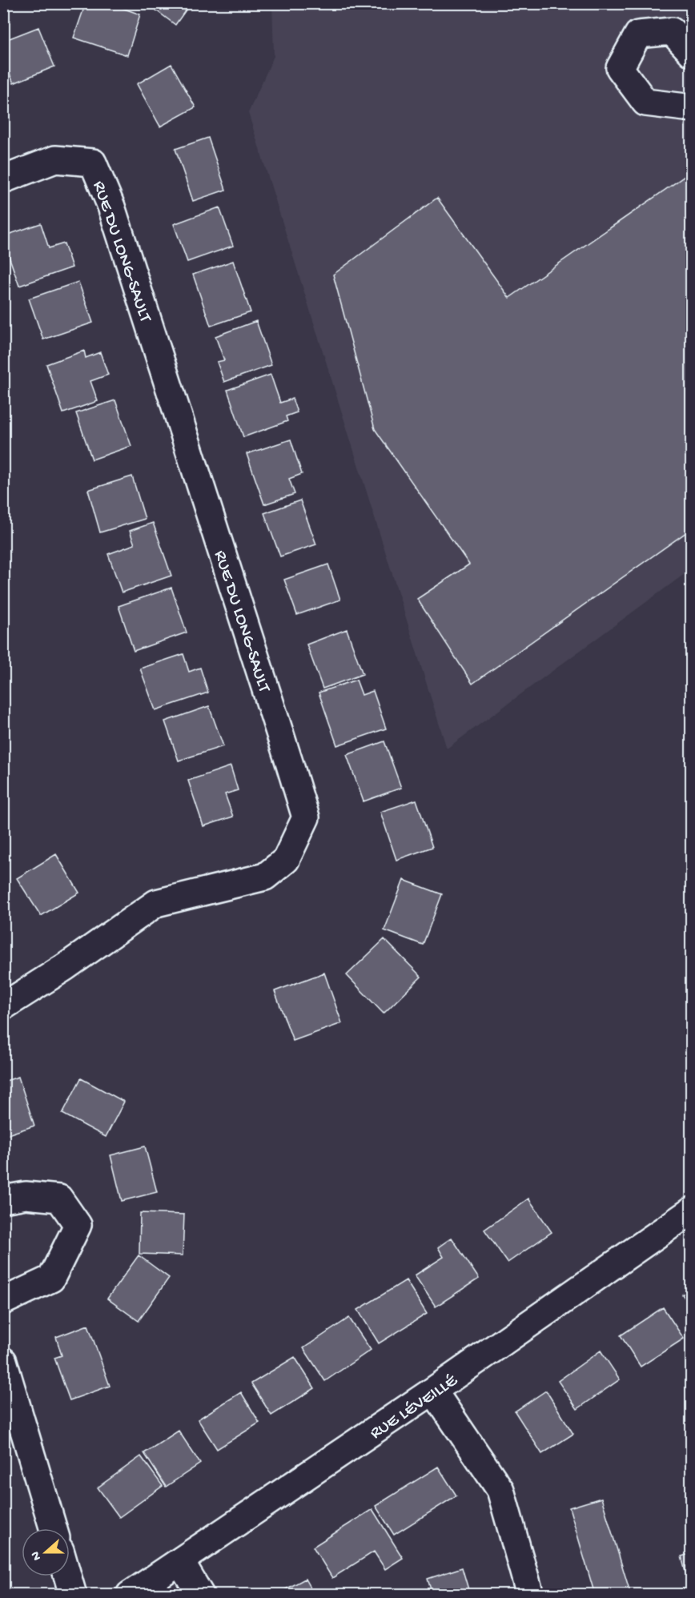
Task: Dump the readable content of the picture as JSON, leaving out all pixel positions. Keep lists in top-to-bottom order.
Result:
{
  "streets": {
    "street": ["RUE DU LONG-SAULT", "RUE LÉVEILLÉ"]
  },
  "north": "left"
}
